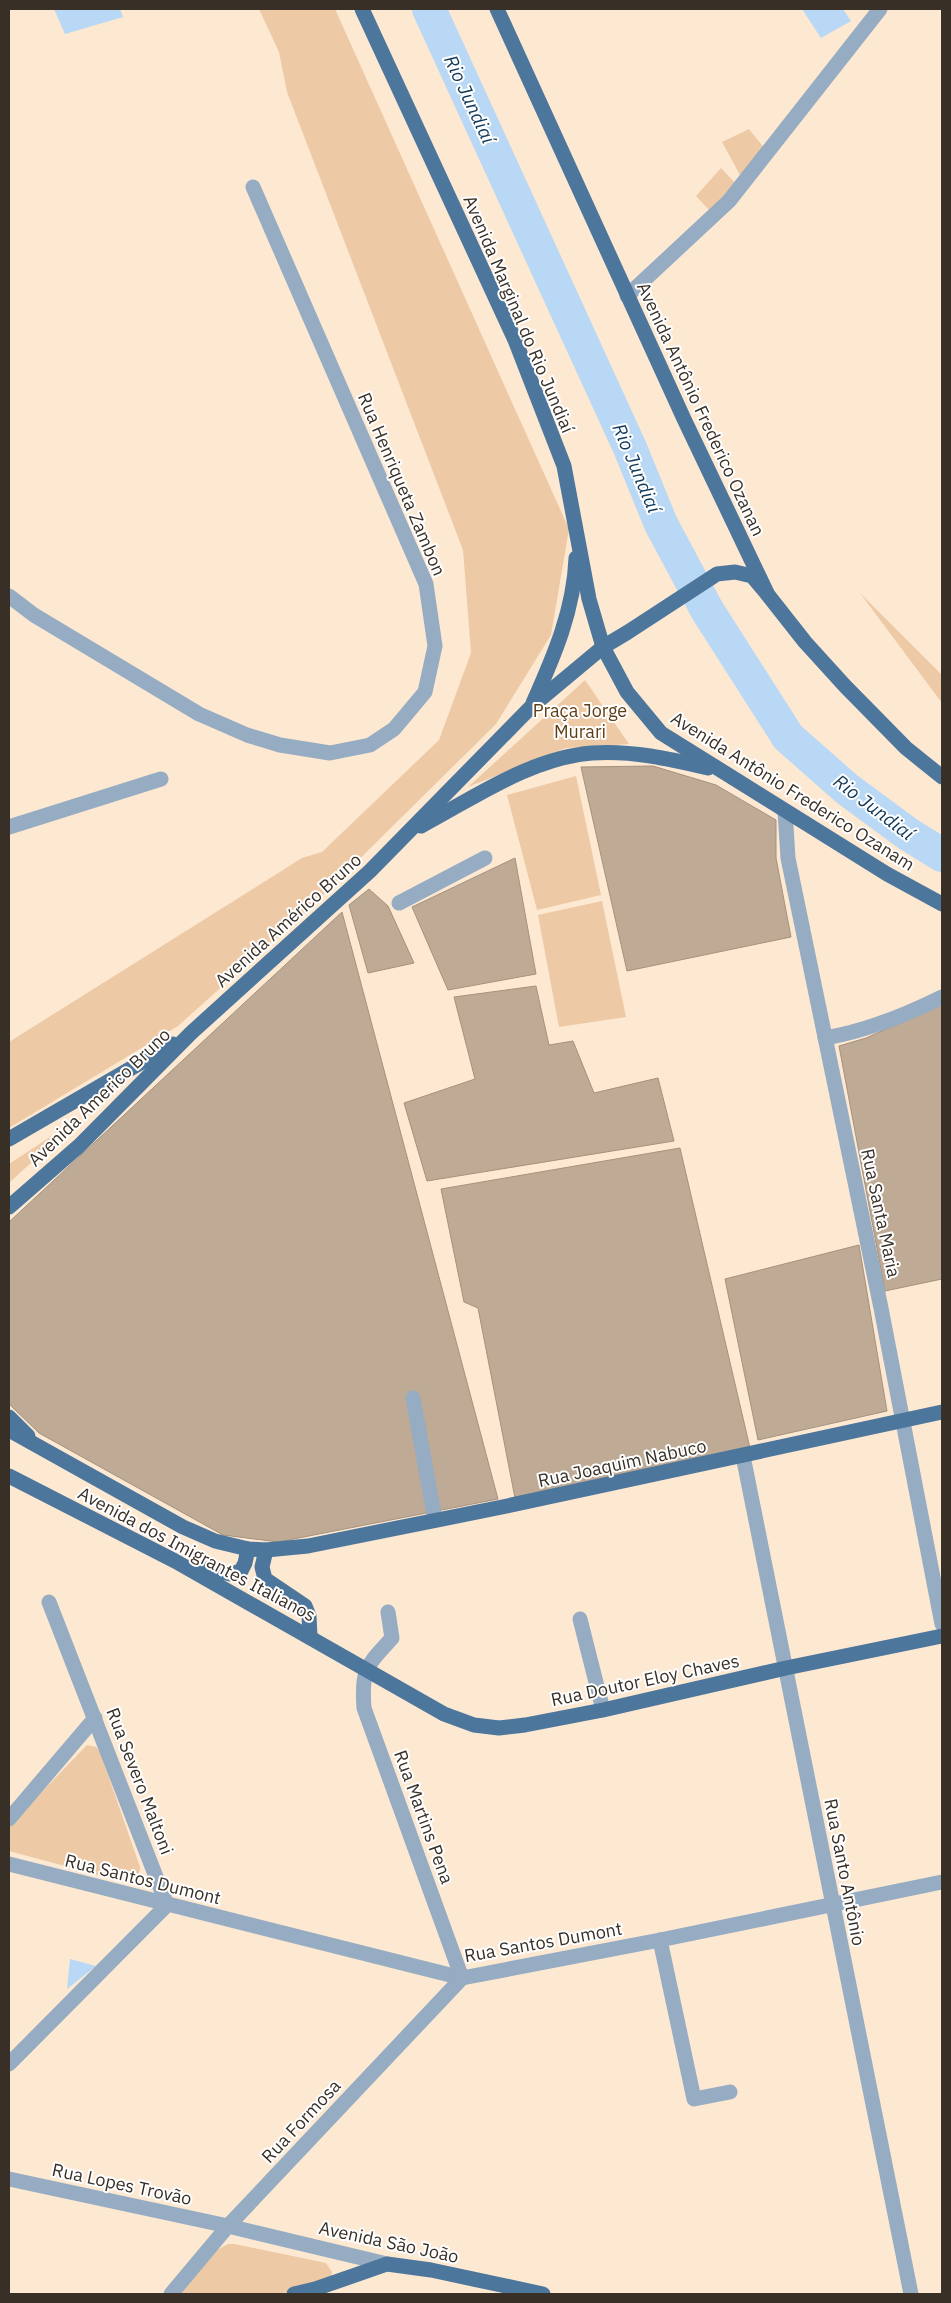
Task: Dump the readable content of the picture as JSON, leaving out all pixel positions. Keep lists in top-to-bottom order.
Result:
{
  "streets": {
    "main road": [
      "Avenida Marginal do Rio Jundiaí",
      "Avenida Antônio Frederico Ozanan",
      "Avenida Antônio Frederico Ozanam",
      "Avenida Américo Bruno",
      "Avenida Americo Bruno",
      "Rua Joaquim Nabuco",
      "Avenida dos Imigrantes Italianos",
      "Rua Doutor Eloy Chaves",
      "Avenida São João"
    ],
    "street": [
      "Rua Henriqueta Zambon",
      "Rua Santa Maria",
      "Rua Severo Maltoni",
      "Rua Martins Pena",
      "Rua Santo Antônio",
      "Rua Santos Dumont",
      "Rua Formosa",
      "Rua Lopes Trovão"
    ]
  },
  "crossings": [
    ["Avenida Marginal do Rio Jundiaí", "Avenida Antônio Frederico Ozanam"],
    ["Avenida Antônio Frederico Ozanam", "Rua Santa Maria"],
    ["Avenida Américo Bruno", "Avenida Americo Bruno"],
    ["Rua Santa Maria", "Rua Joaquim Nabuco"],
    ["Rua Joaquim Nabuco", "Avenida dos Imigrantes Italianos"],
    ["Rua Joaquim Nabuco", "Rua Santo Antônio"],
    ["Avenida dos Imigrantes Italianos", "Rua Doutor Eloy Chaves"],
    ["Avenida dos Imigrantes Italianos", "Rua Martins Pena"],
    ["Rua Doutor Eloy Chaves", "Rua Martins Pena"],
    ["Rua Doutor Eloy Chaves", "Rua Santo Antônio"],
    ["Rua Severo Maltoni", "Rua Santos Dumont"],
    ["Rua Martins Pena", "Rua Santos Dumont"],
    ["Rua Martins Pena", "Rua Formosa"],
    ["Rua Santo Antônio", "Rua Santos Dumont"],
    ["Rua Santos Dumont", "Rua Formosa"],
    ["Rua Formosa", "Rua Lopes Trovão"],
    ["Rua Formosa", "Avenida São João"],
    ["Rua Lopes Trovão", "Avenida São João"]
  ],
  "water": ["Rio Jundiaí"],
  "parks": ["Praça Jorge Murari"]
}
